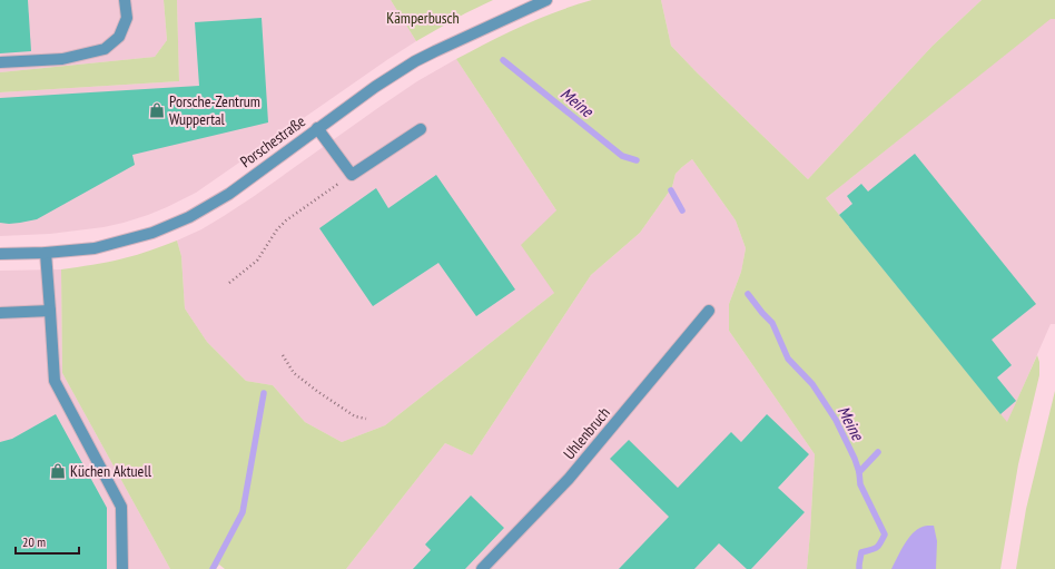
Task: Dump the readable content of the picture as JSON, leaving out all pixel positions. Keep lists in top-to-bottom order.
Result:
{
  "streets": {
    "street": ["Porschestraße", "Uhlenbruch"]
  },
  "water": ["Meine"],
  "parks": ["Kämperbusch"],
  "places": {
    "shop": ["Porsche-Zentrum Wuppertal", "Küchen Aktuell"]
  },
  "scale_bar": "20 m"
}
